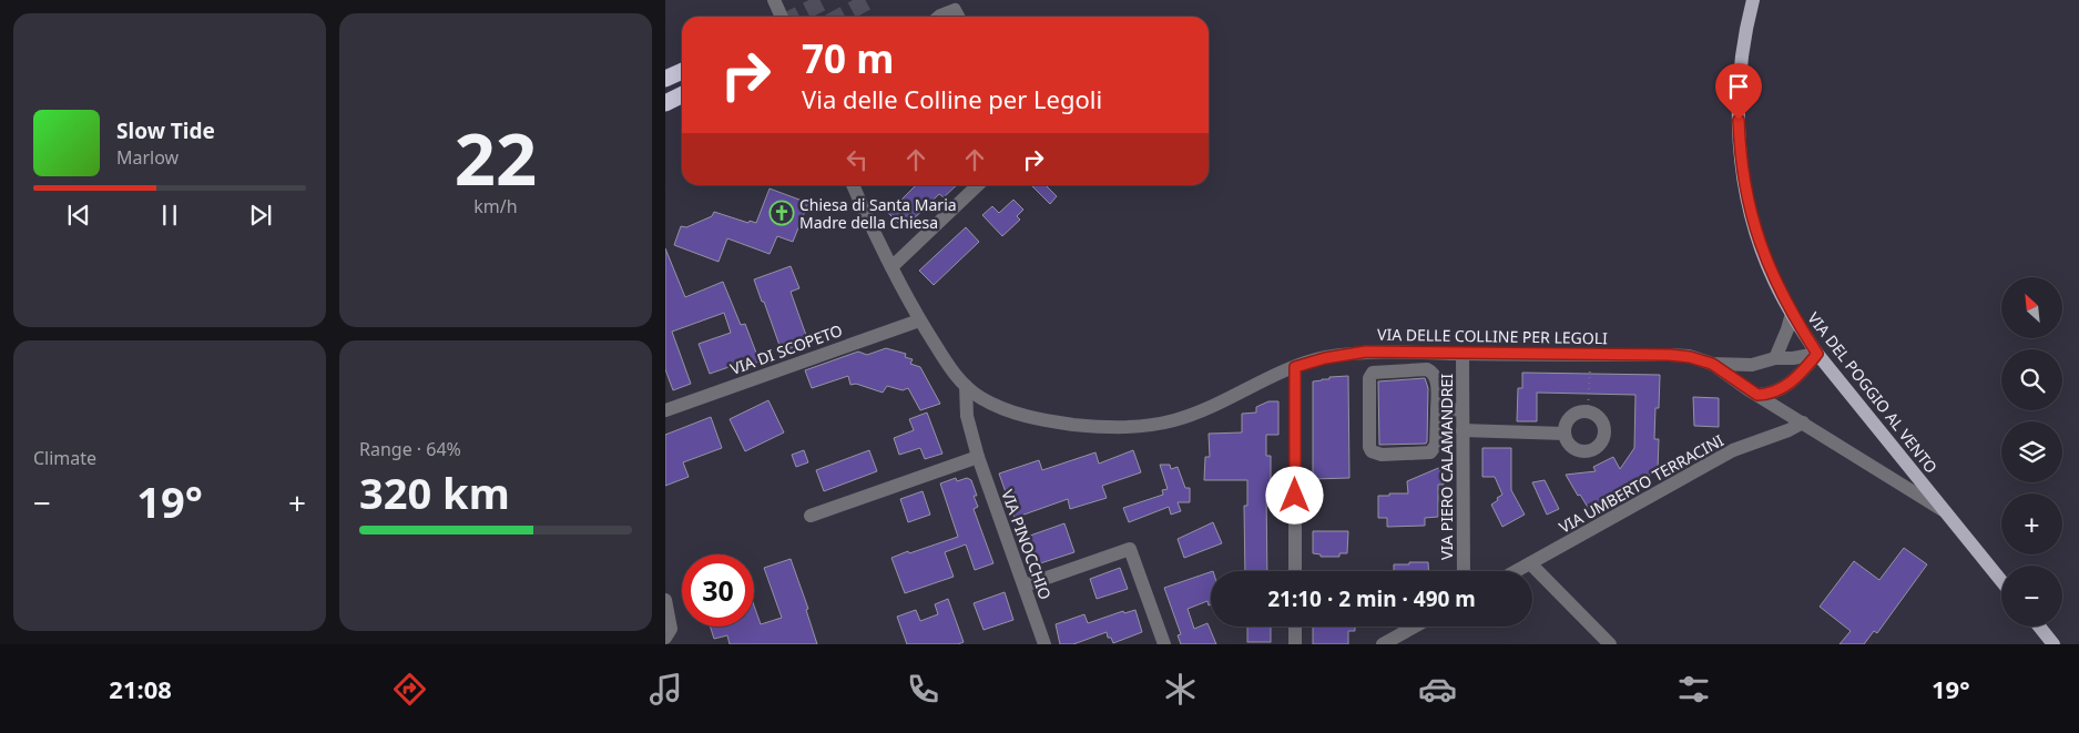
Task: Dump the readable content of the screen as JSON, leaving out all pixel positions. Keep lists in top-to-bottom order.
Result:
{
  "streets": {
    "main road": ["VIA DEL POGGIO AL VENTO"],
    "street": [
      "VIA DELLE COLLINE PER LEGOLI",
      "VIA DI SCOPETO",
      "VIA PIERO CALAMANDREI",
      "VIA UMBERTO TERRACINI",
      "VIA PINOCCHIO"
    ]
  },
  "crossings": [
    ["VIA DELLE COLLINE PER LEGOLI", "VIA DI SCOPETO"],
    ["VIA DELLE COLLINE PER LEGOLI", "VIA PIERO CALAMANDREI"],
    ["VIA DELLE COLLINE PER LEGOLI", "VIA PINOCCHIO"]
  ],
  "places": {
    "church": ["Chiesa di Santa Maria Madre della Chiesa"]
  },
  "north": "top left",
  "page": {
    "tile": [
      ["22", "km/h"],
      "Climate",
      ["Range · 64%", "320 km"]
    ],
    "turn": ["70 m", "Via delle Colline per Legoli"],
    "song": ["Slow Tide", "Marlow"],
    "map_buttons": ["+", "−"],
    "heat": ["−", "19°", "+"],
    "limit": "30",
    "trip": "21:10 · 2 min · 490 m",
    "tabs": ["21:08", "19°"]
  }
}
